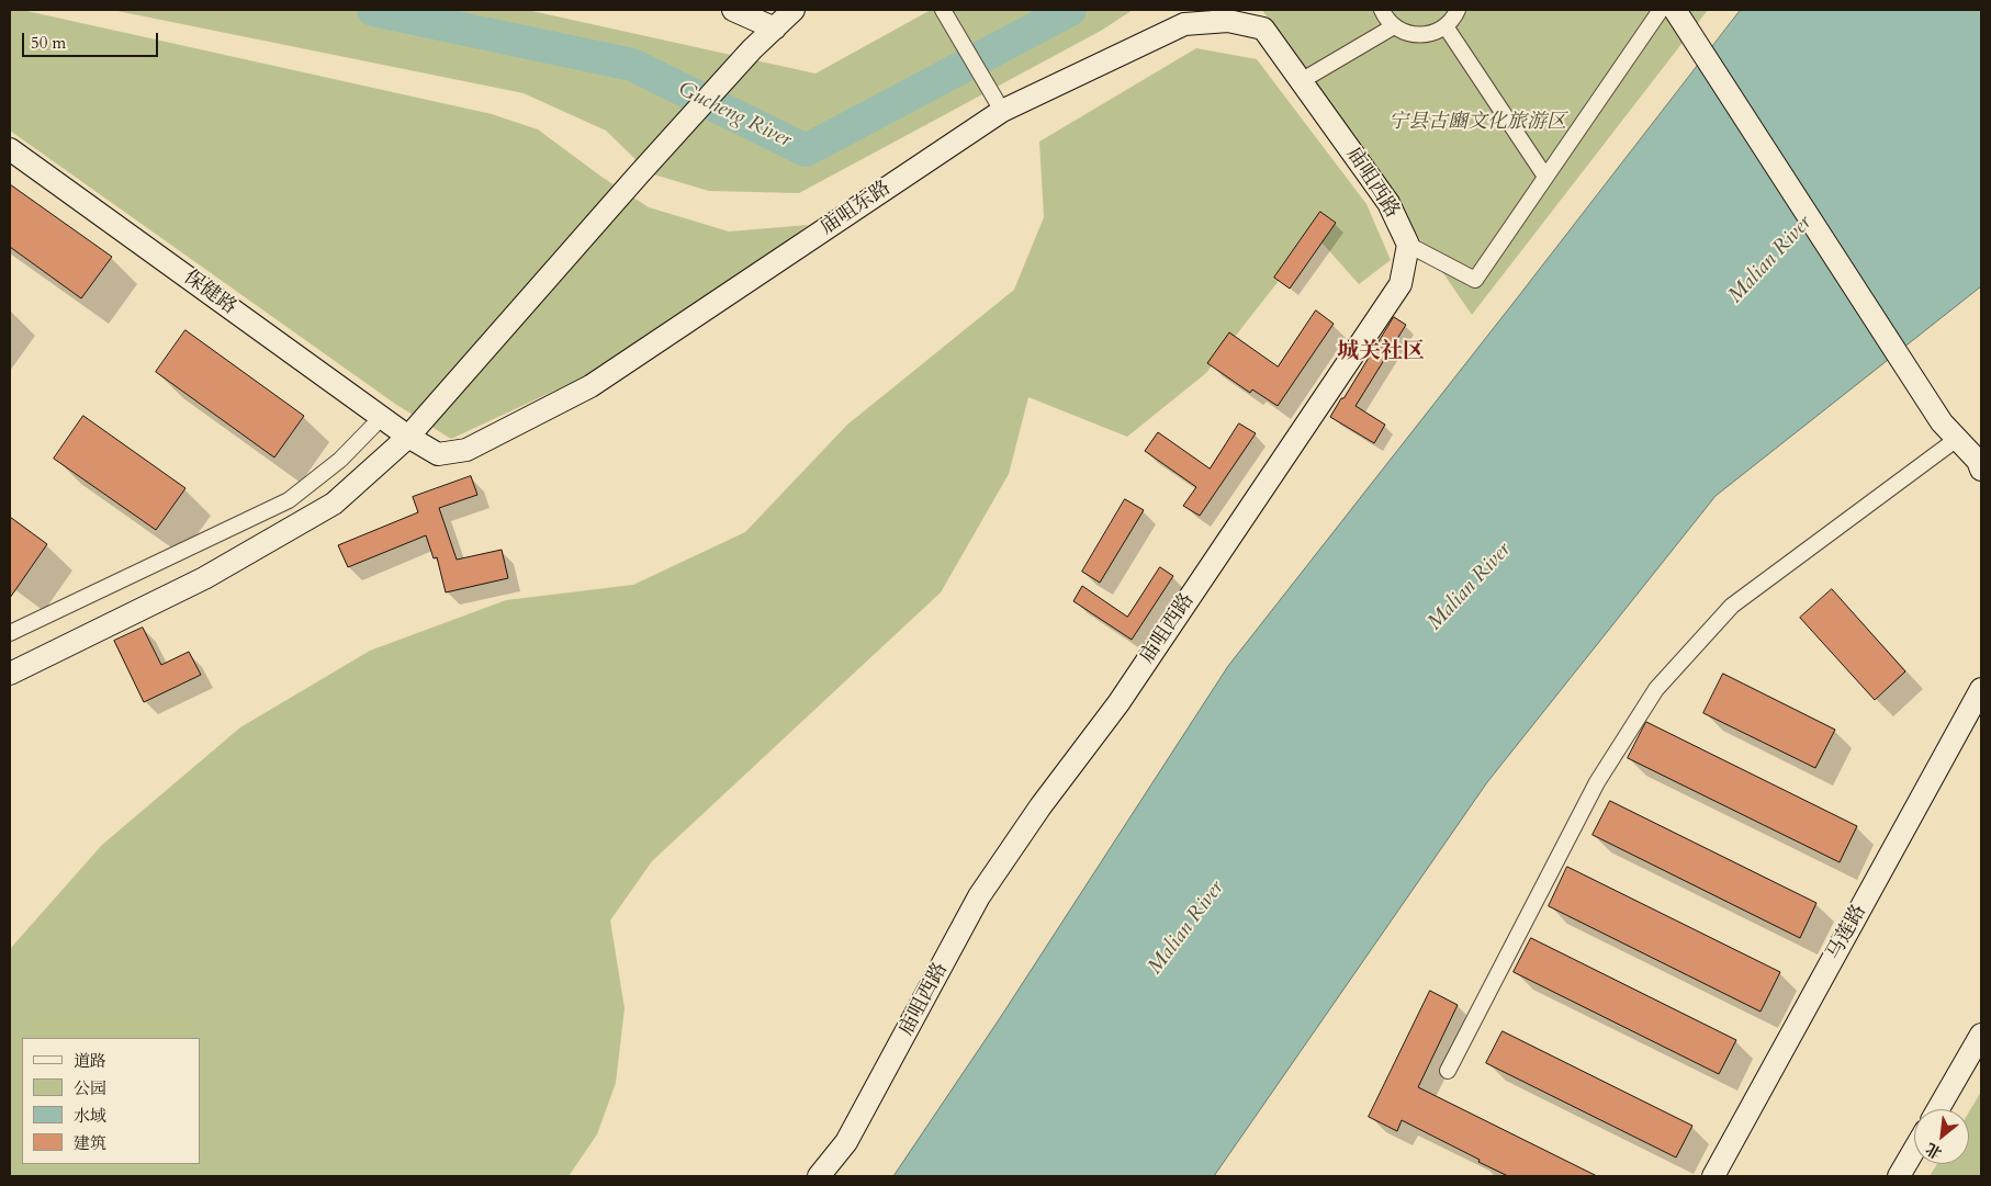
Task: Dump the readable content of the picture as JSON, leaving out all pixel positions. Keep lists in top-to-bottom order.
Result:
{
  "streets": {
    "street": [
      "庙咀西路",
      "庙咀东路",
      "保健路",
      "马莲路"
    ]
  },
  "crossings": [
    ["庙咀西路", "庙咀东路"],
    ["庙咀东路", "保健路"]
  ],
  "districts": ["城关社区"],
  "water": ["Gucheng River", "Malian River"],
  "parks": ["宁县古豳文化旅游区"],
  "legend": [
    "道路",
    "公园",
    "水域",
    "建筑"
  ],
  "scale_bar": "50 m",
  "north": "bottom left"
}
